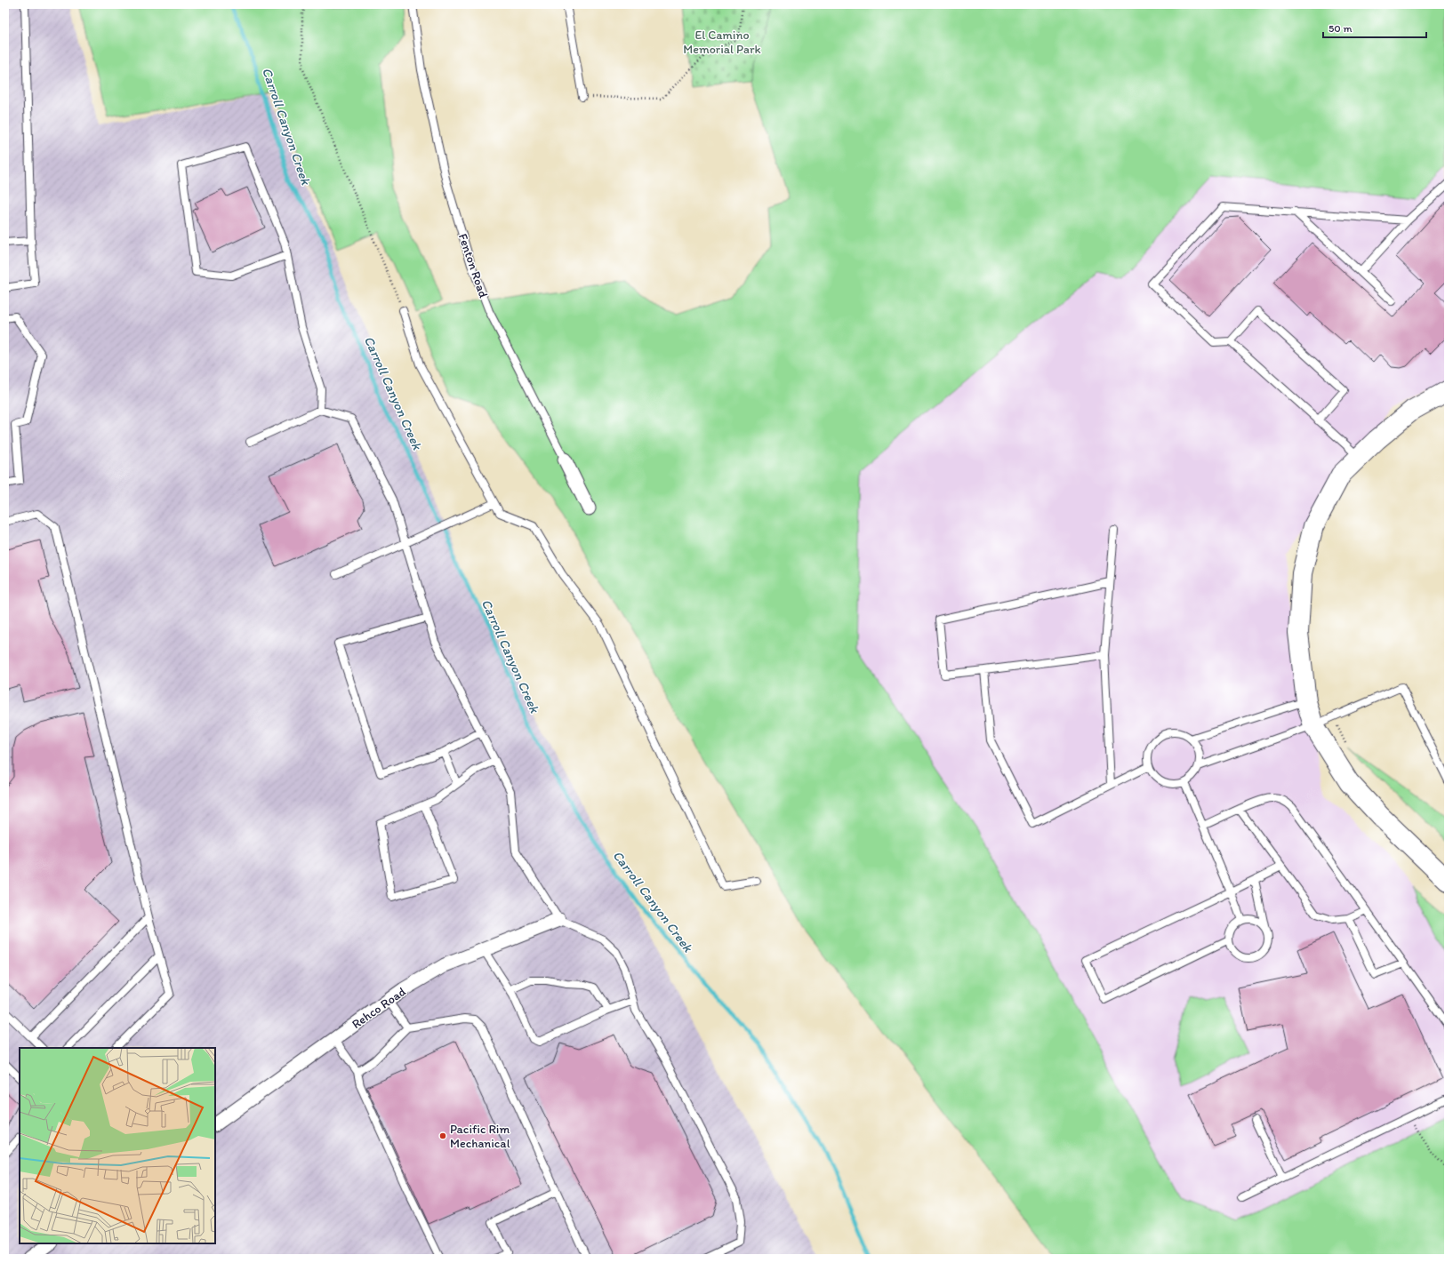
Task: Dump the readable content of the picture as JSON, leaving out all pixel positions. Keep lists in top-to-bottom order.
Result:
{
  "streets": {
    "street": ["Fenton Road", "Rehco Road"]
  },
  "water": ["Carroll Canyon Creek"],
  "parks": ["El Camino Memorial Park"],
  "places": ["Pacific Rim Mechanical"],
  "scale_bar": "50 m"
}
